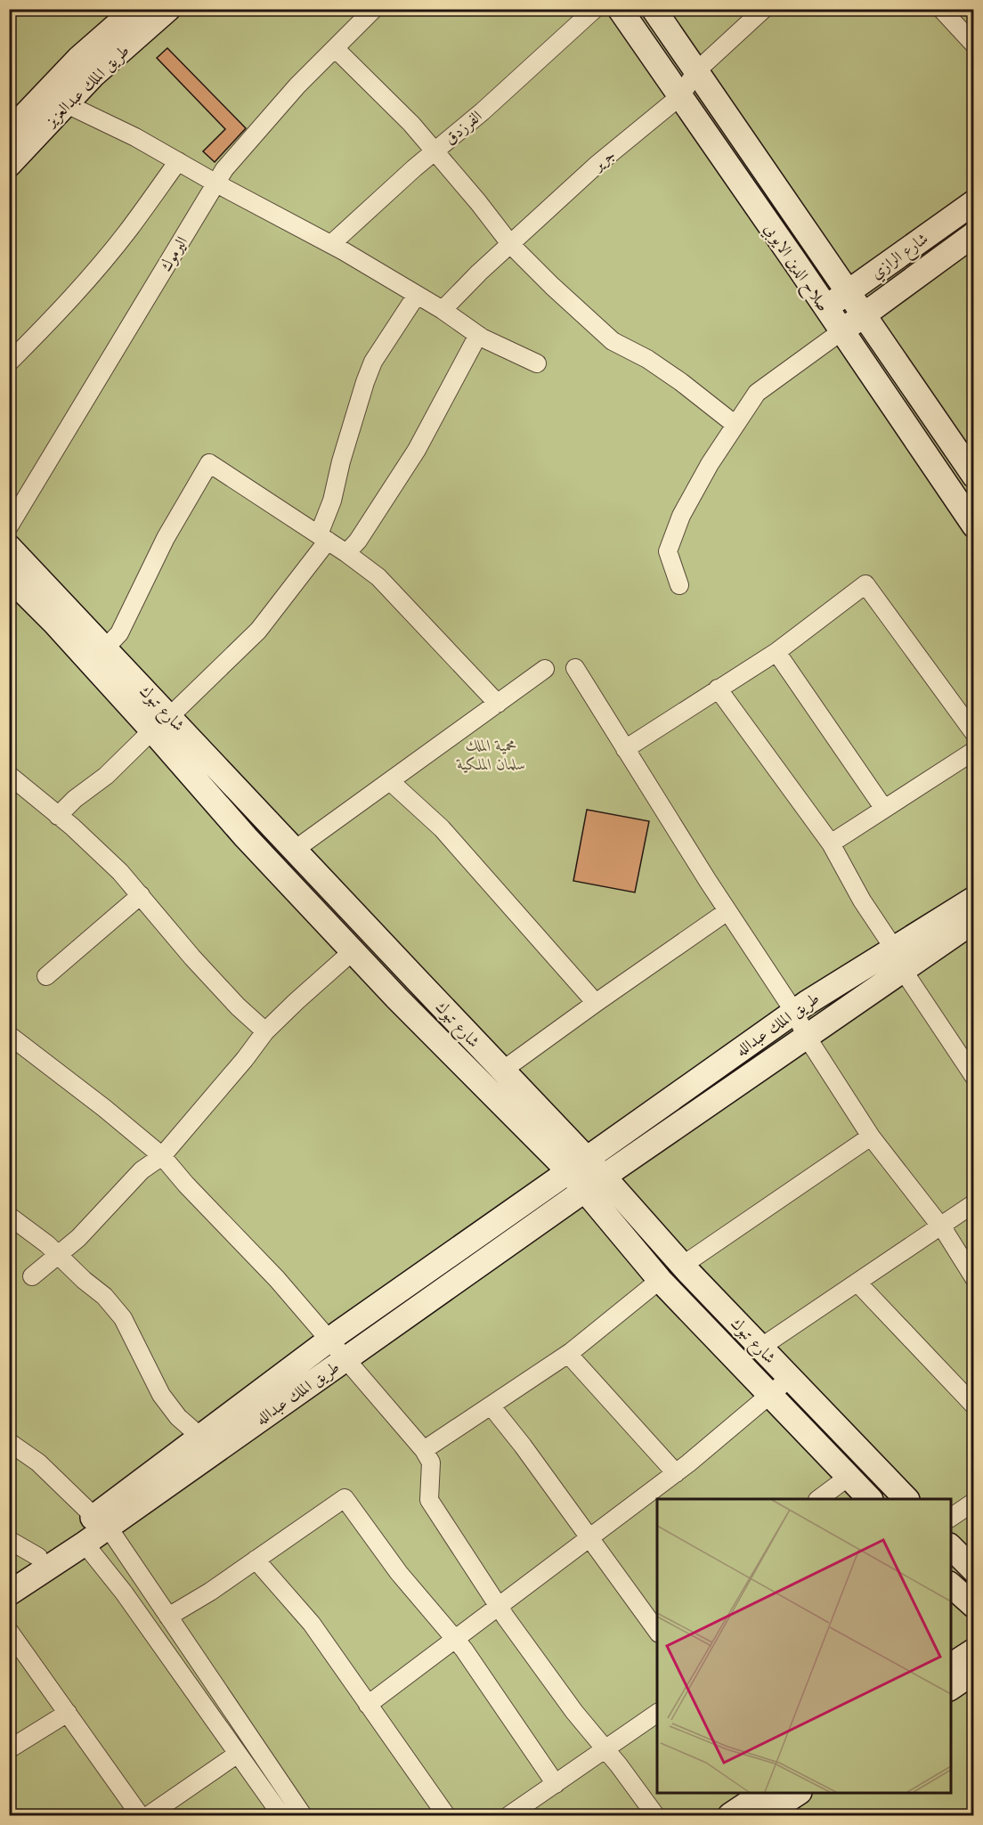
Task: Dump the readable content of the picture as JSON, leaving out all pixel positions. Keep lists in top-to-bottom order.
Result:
{
  "streets": {
    "main road": [
      "طريق الملك عبدالعزيز",
      "شارع الرازي",
      "صلاح الدين الايوبي",
      "شارع تبوك",
      "طريق الملك عبدالله"
    ],
    "street": ["الفرزدق", "جرير", "اليرموك"]
  },
  "crossings": [
    ["جرير", "صلاح الدين الايوبي"],
    ["شارع الرازي", "صلاح الدين الايوبي"],
    ["شارع تبوك", "طريق الملك عبدالله"]
  ],
  "parks": ["محمية الملك سلمان الملكية"]
}
